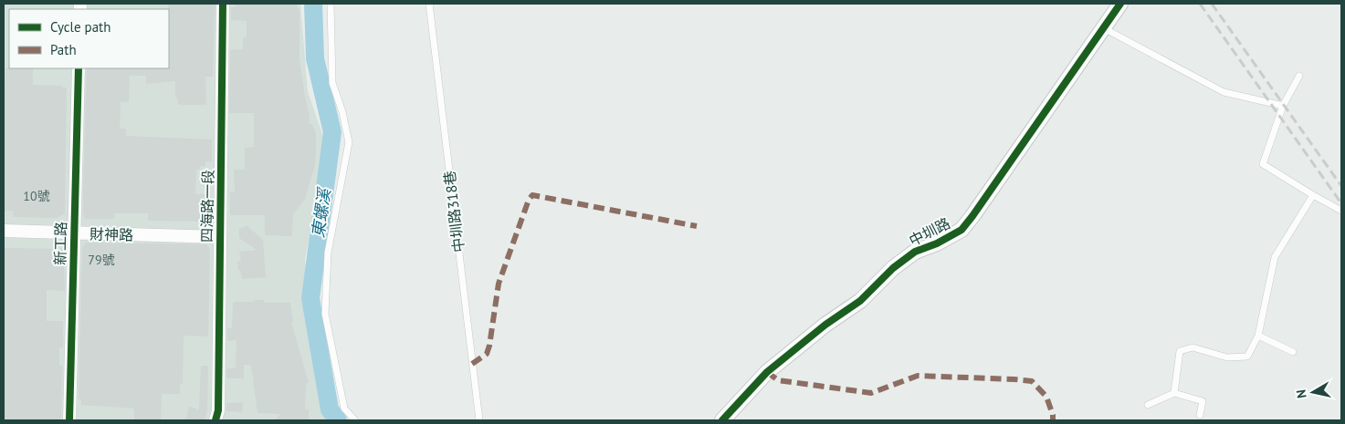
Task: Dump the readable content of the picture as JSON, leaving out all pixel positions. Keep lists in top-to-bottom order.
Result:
{
  "streets": {
    "street": [
      "四海路一段",
      "中圳路",
      "財神路",
      "新工路"
    ],
    "lane": ["中圳路318巷"]
  },
  "crossings": [
    ["四海路一段", "財神路"],
    ["財神路", "新工路"]
  ],
  "water": ["東螺溪"],
  "house_numbers": ["10號", "79號"],
  "legend": ["Cycle path", "Path"],
  "north": "left"
}
